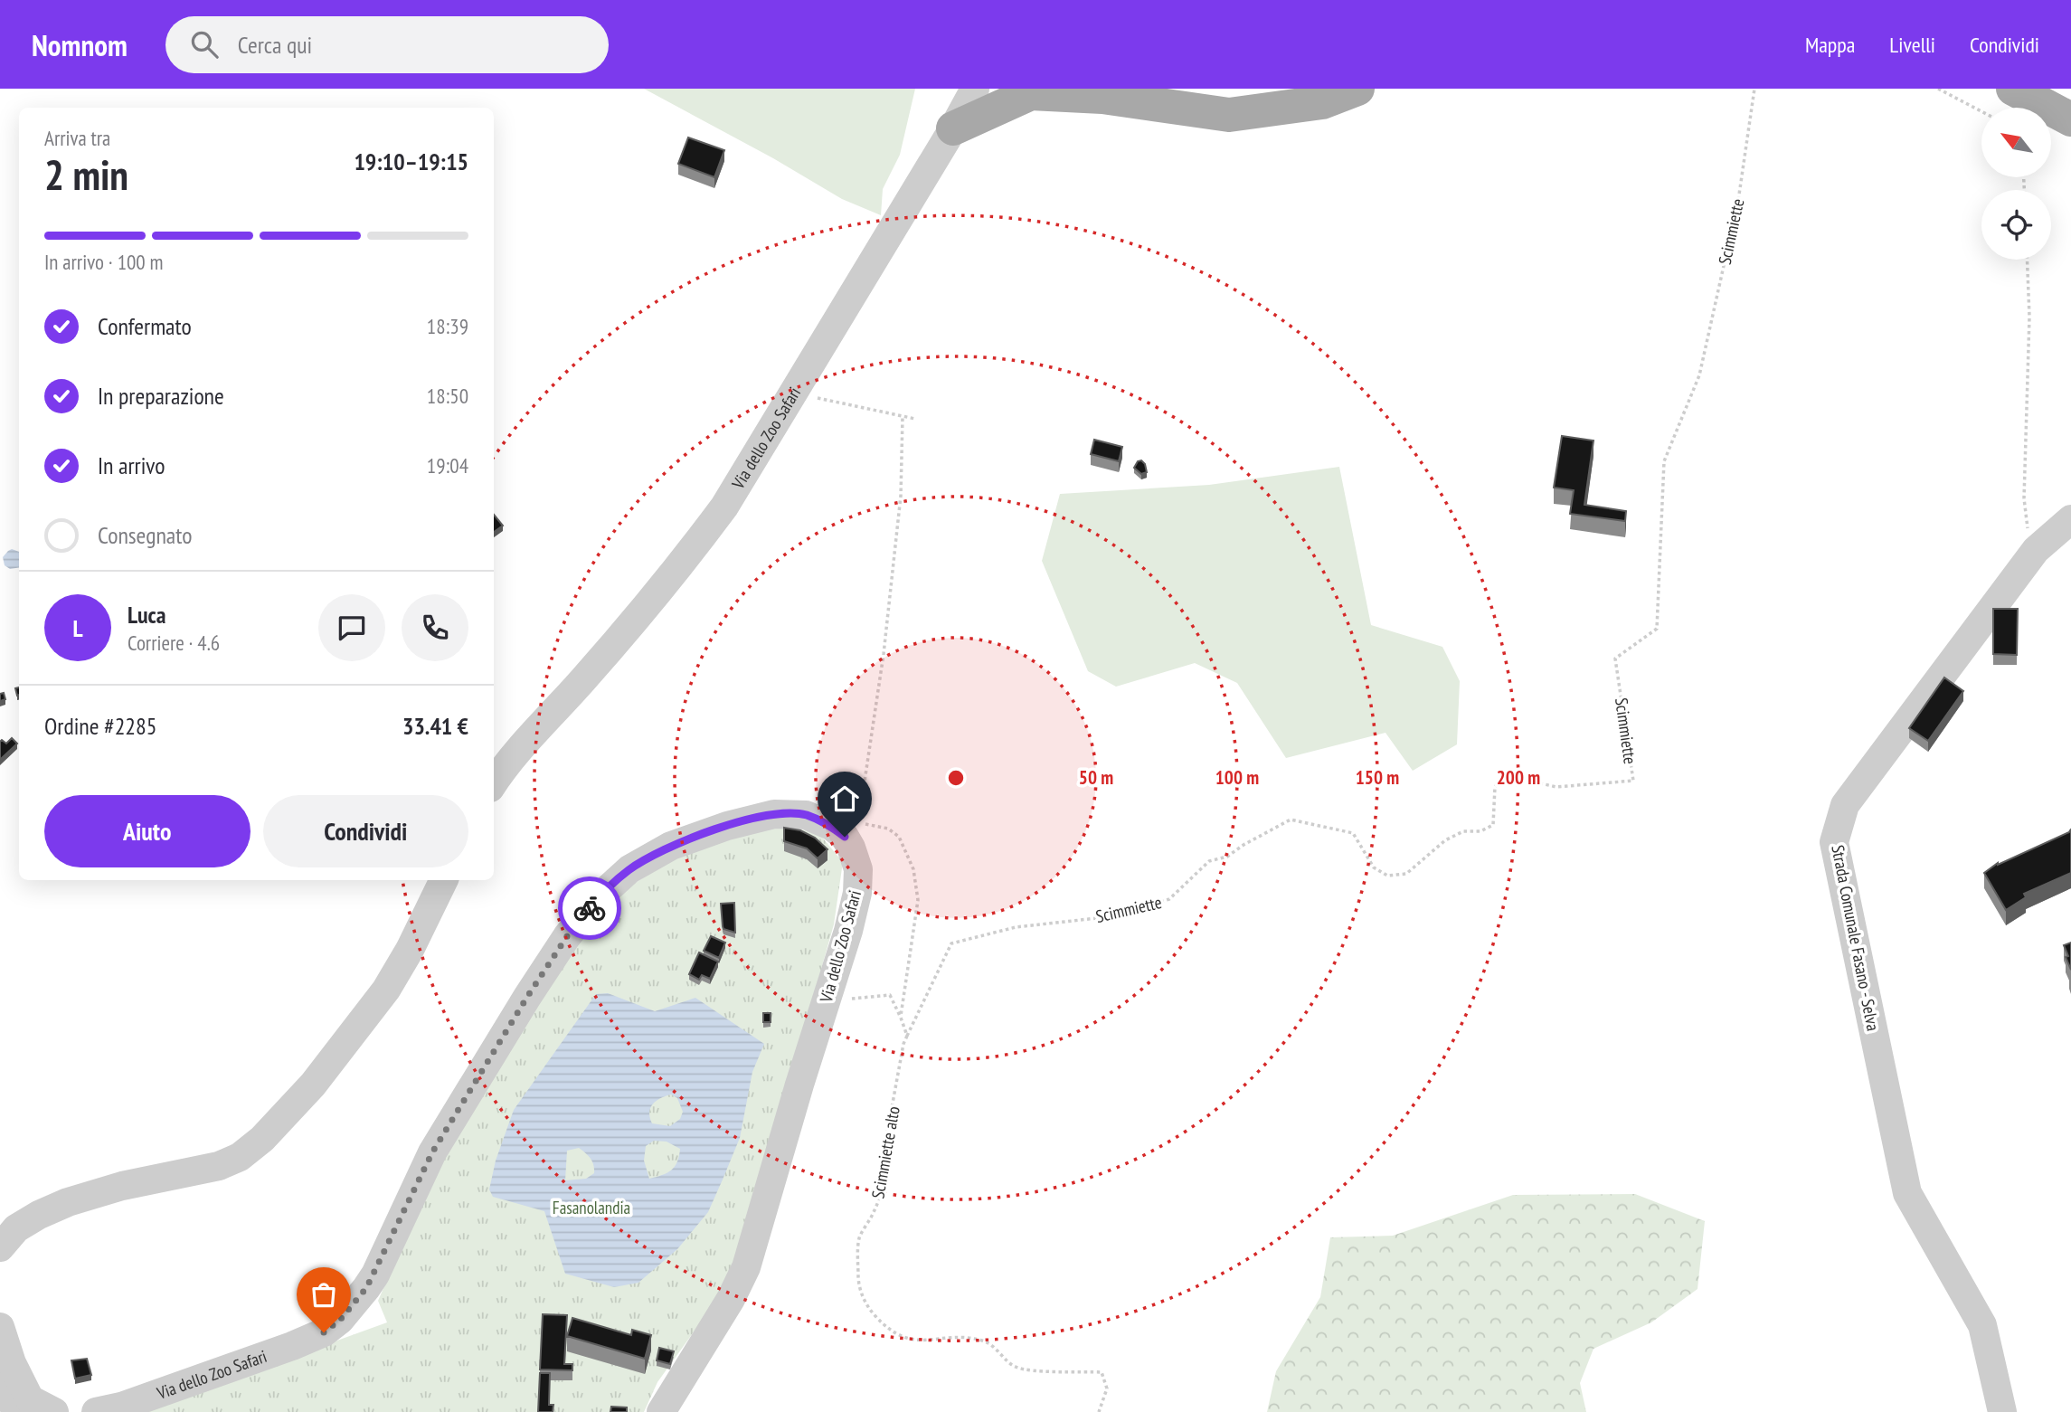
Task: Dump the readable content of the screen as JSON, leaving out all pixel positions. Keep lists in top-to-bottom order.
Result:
{
  "streets": {
    "street": ["Via dello Zoo Safari", "Strada Comunale Fasano - Selva"],
    "path": ["Scimmiette", "Scimmiette alto"]
  },
  "crossings": [
    ["Scimmiette", "Scimmiette alto"]
  ],
  "parks": ["Fasanolandia"],
  "north": "top left",
  "page": {
    "header": "Nomnom",
    "search": "Cerca qui",
    "nav": ["Mappa", "Livelli", "Condividi"],
    "heading": ["2 min", "Arriva tra", "19:10–19:15"],
    "panel": [
      "Luca",
      "Corriere · 4.6",
      "Ordine #2285",
      "33.41 €"
    ],
    "bar": "In arrivo · 100 m",
    "list": [
      ["Confermato", "18:39"],
      ["In preparazione", "18:50"],
      ["In arrivo", "19:04"],
      "Consegnato"
    ],
    "round": "L",
    "buttons": ["Aiuto", "Condividi"]
  },
  "rings": [
    "50 m",
    "100 m",
    "150 m",
    "200 m"
  ]
}
